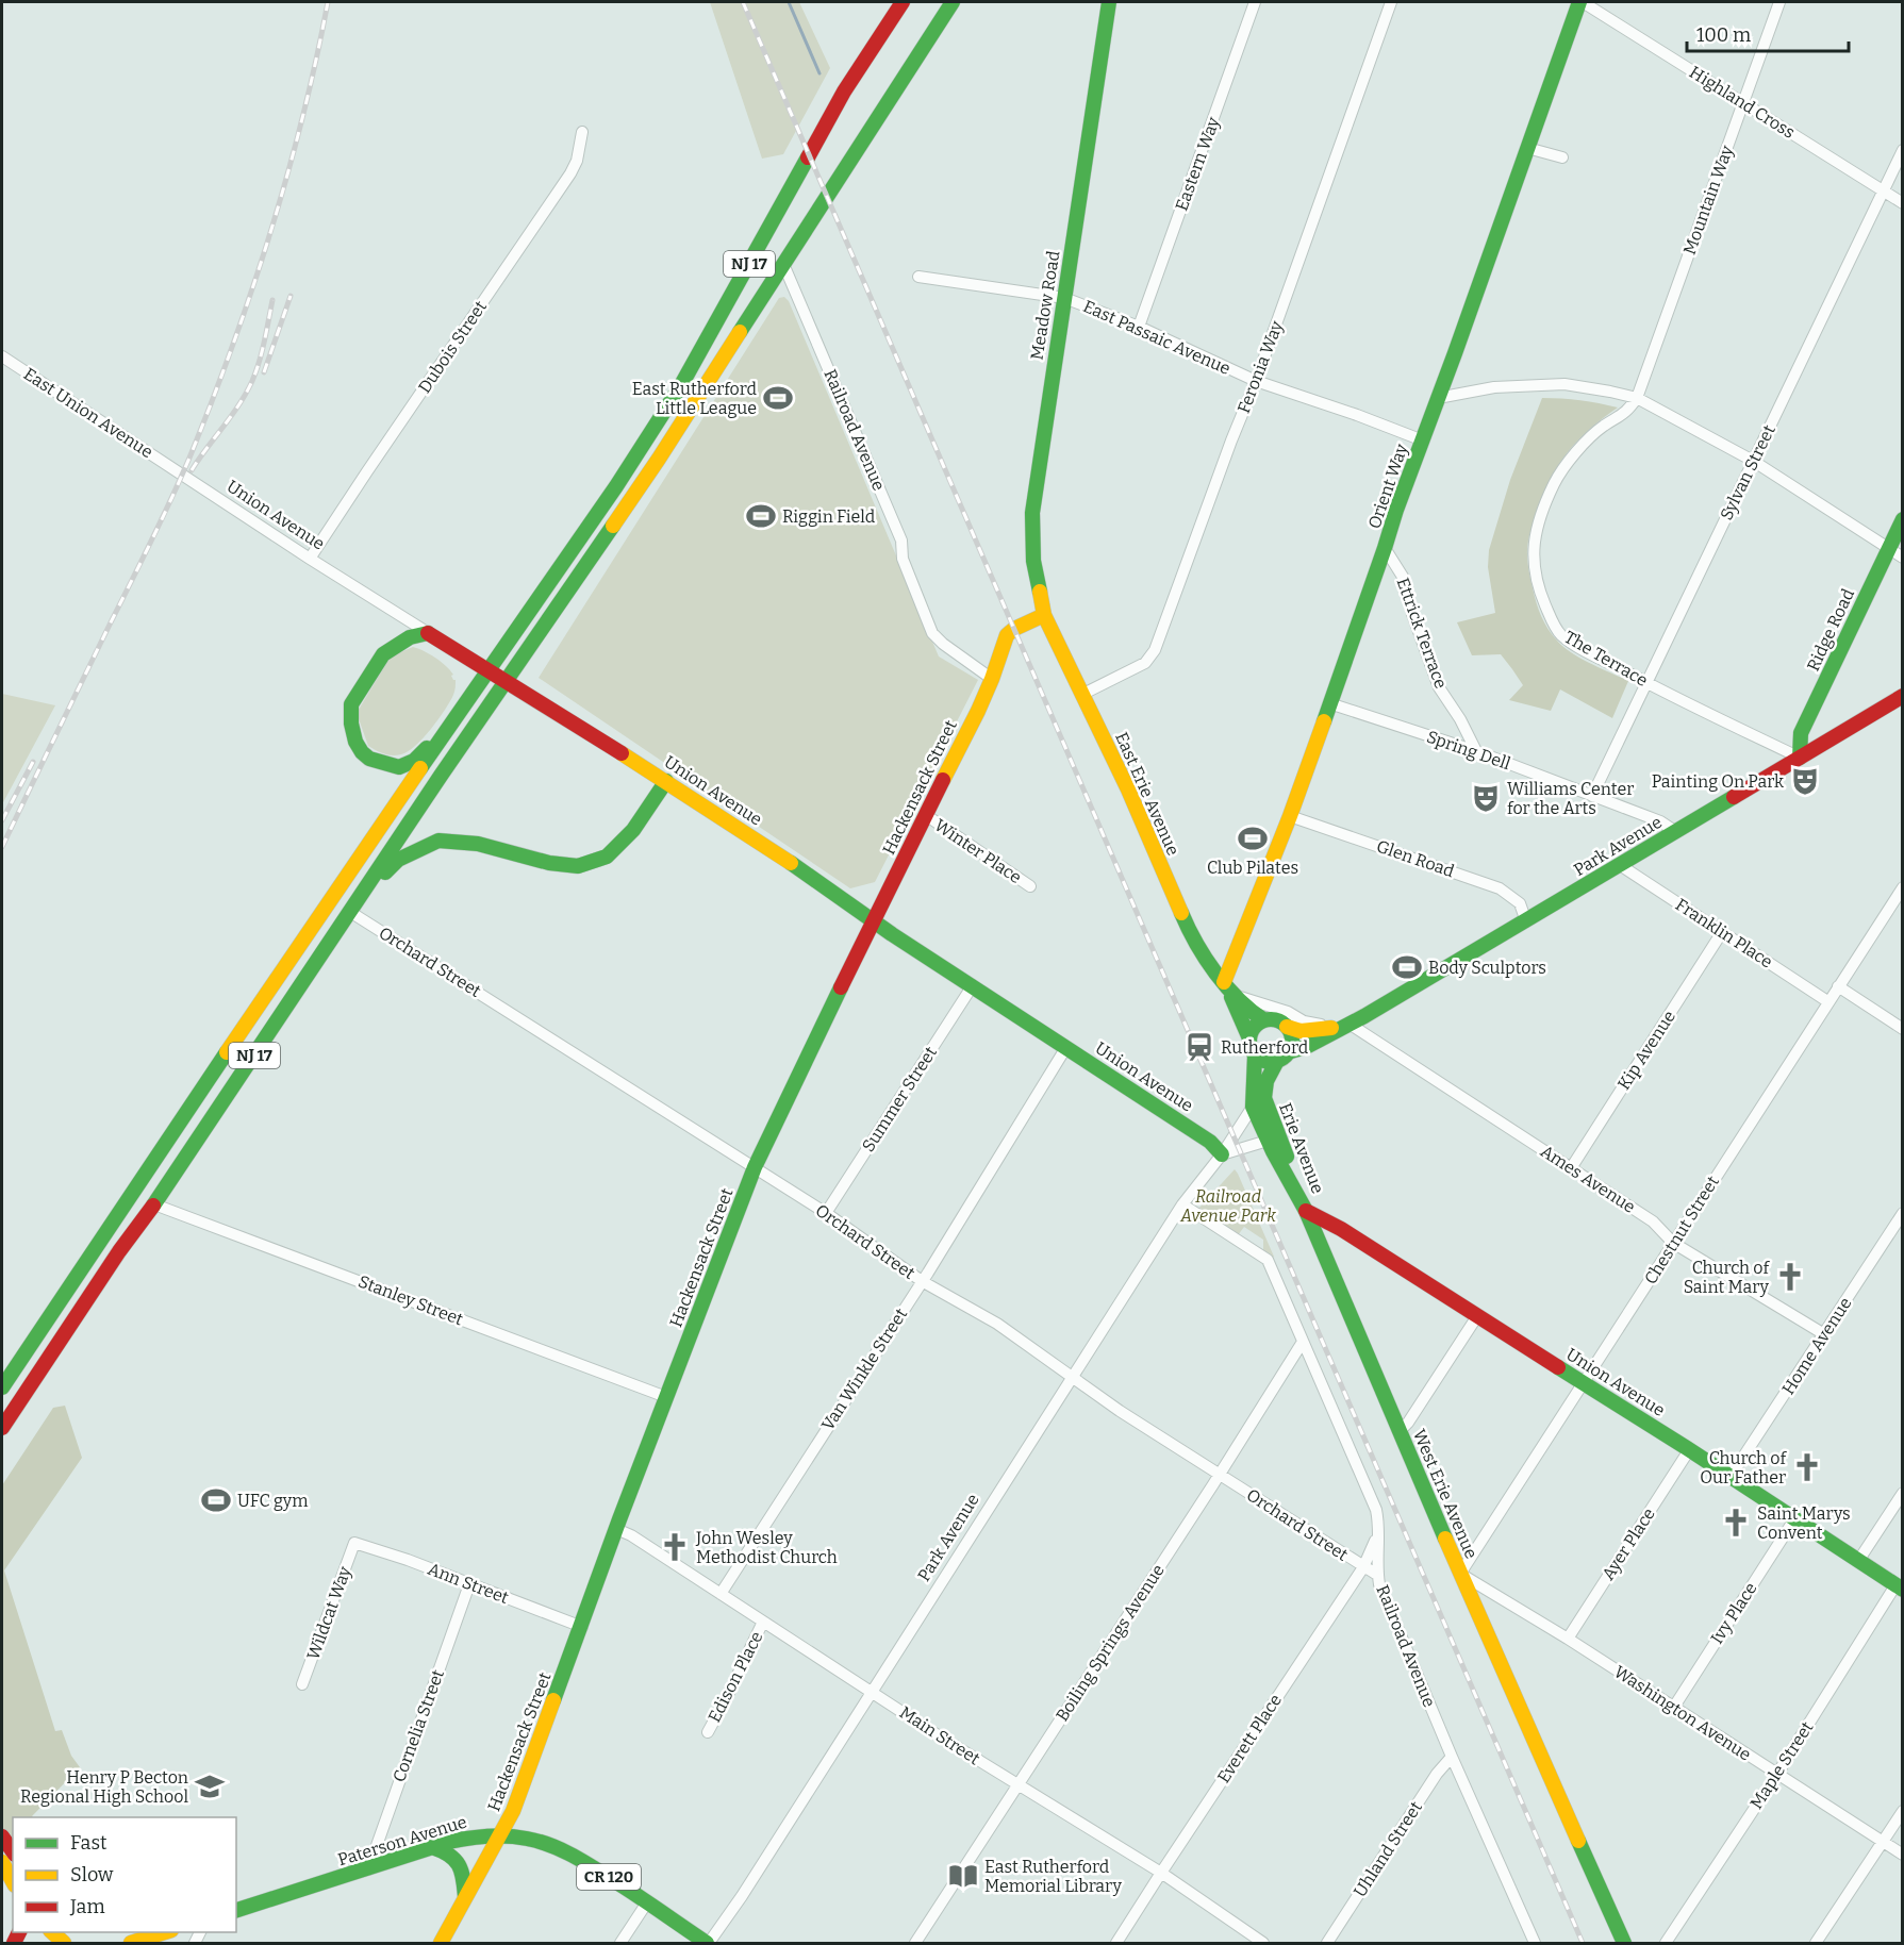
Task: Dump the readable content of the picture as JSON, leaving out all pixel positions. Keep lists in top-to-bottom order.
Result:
{
  "streets": {
    "main road": [
      "NJ 17",
      "Meadow Road",
      "Orient Way",
      "Union Avenue",
      "Ridge Road",
      "Hackensack Street",
      "East Erie Avenue",
      "Park Avenue",
      "Erie Avenue",
      "West Erie Avenue",
      "Paterson Avenue",
      "CR 120"
    ],
    "street": [
      "Highland Cross",
      "Eastern Way",
      "Mountain Way",
      "East Passaic Avenue",
      "Dubois Street",
      "Feronia Way",
      "East Union Avenue",
      "Railroad Avenue",
      "Sylvan Street",
      "Ettrick Terrace",
      "The Terrace",
      "Spring Dell",
      "Winter Place",
      "Glen Road",
      "Franklin Place",
      "Orchard Street",
      "Kip Avenue",
      "Summer Street",
      "Ames Avenue",
      "Chestnut Street",
      "Stanley Street",
      "Home Avenue",
      "Van Winkle Street",
      "Ayer Place",
      "Ann Street",
      "Wildcat Way",
      "Ivy Place",
      "Boiling Springs Avenue",
      "Edison Place",
      "Washington Avenue",
      "Cornelia Street",
      "Main Street",
      "Everett Place",
      "Maple Street",
      "Uhland Street"
    ]
  },
  "crossings": [
    ["Highland Cross", "Mountain Way"],
    ["Highland Cross", "Sylvan Street"],
    ["Highland Cross", "Orient Way"],
    ["Eastern Way", "East Passaic Avenue"],
    ["Mountain Way", "The Terrace"],
    ["NJ 17", "Railroad Avenue"],
    ["NJ 17", "Union Avenue"],
    ["NJ 17", "Orchard Street"],
    ["NJ 17", "Stanley Street"],
    ["Meadow Road", "East Passaic Avenue"],
    ["Meadow Road", "Hackensack Street"],
    ["Meadow Road", "East Erie Avenue"],
    ["East Passaic Avenue", "Feronia Way"],
    ["East Passaic Avenue", "Orient Way"],
    ["Dubois Street", "Union Avenue"],
    ["Feronia Way", "East Erie Avenue"],
    ["East Union Avenue", "Union Avenue"],
    ["Railroad Avenue", "Hackensack Street"],
    ["Railroad Avenue", "Park Avenue"],
    ["Railroad Avenue", "Orchard Street"],
    ["Railroad Avenue", "Boiling Springs Avenue"],
    ["Railroad Avenue", "Everett Place"],
    ["Railroad Avenue", "Uhland Street"],
    ["Sylvan Street", "The Terrace"],
    ["Sylvan Street", "Spring Dell"],
    ["Orient Way", "Ettrick Terrace"],
    ["Orient Way", "Spring Dell"],
    ["Orient Way", "East Erie Avenue"],
    ["Orient Way", "Glen Road"],
    ["Union Avenue", "Hackensack Street"],
    ["Union Avenue", "Park Avenue"],
    ["Union Avenue", "Summer Street"],
    ["Union Avenue", "Erie Avenue"],
    ["Union Avenue", "Chestnut Street"],
    ["Union Avenue", "Home Avenue"],
    ["Union Avenue", "Van Winkle Street"],
    ["Union Avenue", "West Erie Avenue"],
    ["Union Avenue", "Ayer Place"],
    ["Union Avenue", "Ivy Place"],
    ["Union Avenue", "Maple Street"],
    ["Ridge Road", "The Terrace"],
    ["Ridge Road", "Park Avenue"],
    ["Ettrick Terrace", "Spring Dell"],
    ["The Terrace", "Park Avenue"],
    ["Spring Dell", "Park Avenue"],
    ["Hackensack Street", "East Erie Avenue"],
    ["Hackensack Street", "Winter Place"],
    ["Hackensack Street", "Orchard Street"],
    ["Hackensack Street", "Stanley Street"],
    ["Hackensack Street", "Ann Street"],
    ["Hackensack Street", "Main Street"],
    ["Hackensack Street", "Paterson Avenue"],
    ["East Erie Avenue", "Park Avenue"],
    ["East Erie Avenue", "West Erie Avenue"],
    ["Park Avenue", "Glen Road"],
    ["Park Avenue", "Franklin Place"],
    ["Park Avenue", "Orchard Street"],
    ["Park Avenue", "Erie Avenue"],
    ["Park Avenue", "Ames Avenue"],
    ["Park Avenue", "West Erie Avenue"],
    ["Park Avenue", "Main Street"],
    ["Park Avenue", "Paterson Avenue"],
    ["Franklin Place", "Kip Avenue"],
    ["Franklin Place", "Chestnut Street"],
    ["Orchard Street", "Summer Street"],
    ["Orchard Street", "Van Winkle Street"],
    ["Orchard Street", "Boiling Springs Avenue"],
    ["Orchard Street", "Everett Place"],
    ["Kip Avenue", "Ames Avenue"],
    ["Erie Avenue", "West Erie Avenue"],
    ["Ames Avenue", "Chestnut Street"],
    ["Ames Avenue", "Home Avenue"],
    ["Chestnut Street", "West Erie Avenue"],
    ["Chestnut Street", "Washington Avenue"],
    ["Van Winkle Street", "Main Street"],
    ["West Erie Avenue", "Washington Avenue"],
    ["Ayer Place", "Washington Avenue"],
    ["Ann Street", "Wildcat Way"],
    ["Ann Street", "Cornelia Street"],
    ["Ivy Place", "Washington Avenue"],
    ["Boiling Springs Avenue", "Main Street"],
    ["Edison Place", "Main Street"],
    ["Washington Avenue", "Maple Street"],
    ["Cornelia Street", "Paterson Avenue"],
    ["Main Street", "Everett Place"]
  ],
  "parks": ["Railroad Avenue Park"],
  "places": {
    "sports": [
      "East Rutherford Little League",
      "Riggin Field",
      "Club Pilates",
      "Body Sculptors",
      "UFC gym"
    ],
    "theatre": ["Painting On Park", "Williams Center for the Arts"],
    "station": ["Rutherford"],
    "church": [
      "Church of Saint Mary",
      "Church of Our Father",
      "Saint Marys Convent",
      "John Wesley Methodist Church"
    ],
    "school or university": ["Henry P Becton Regional High School"],
    "library": ["East Rutherford Memorial Library"]
  },
  "legend": ["Fast", "Slow", "Jam"],
  "scale_bar": "100 m"
}
